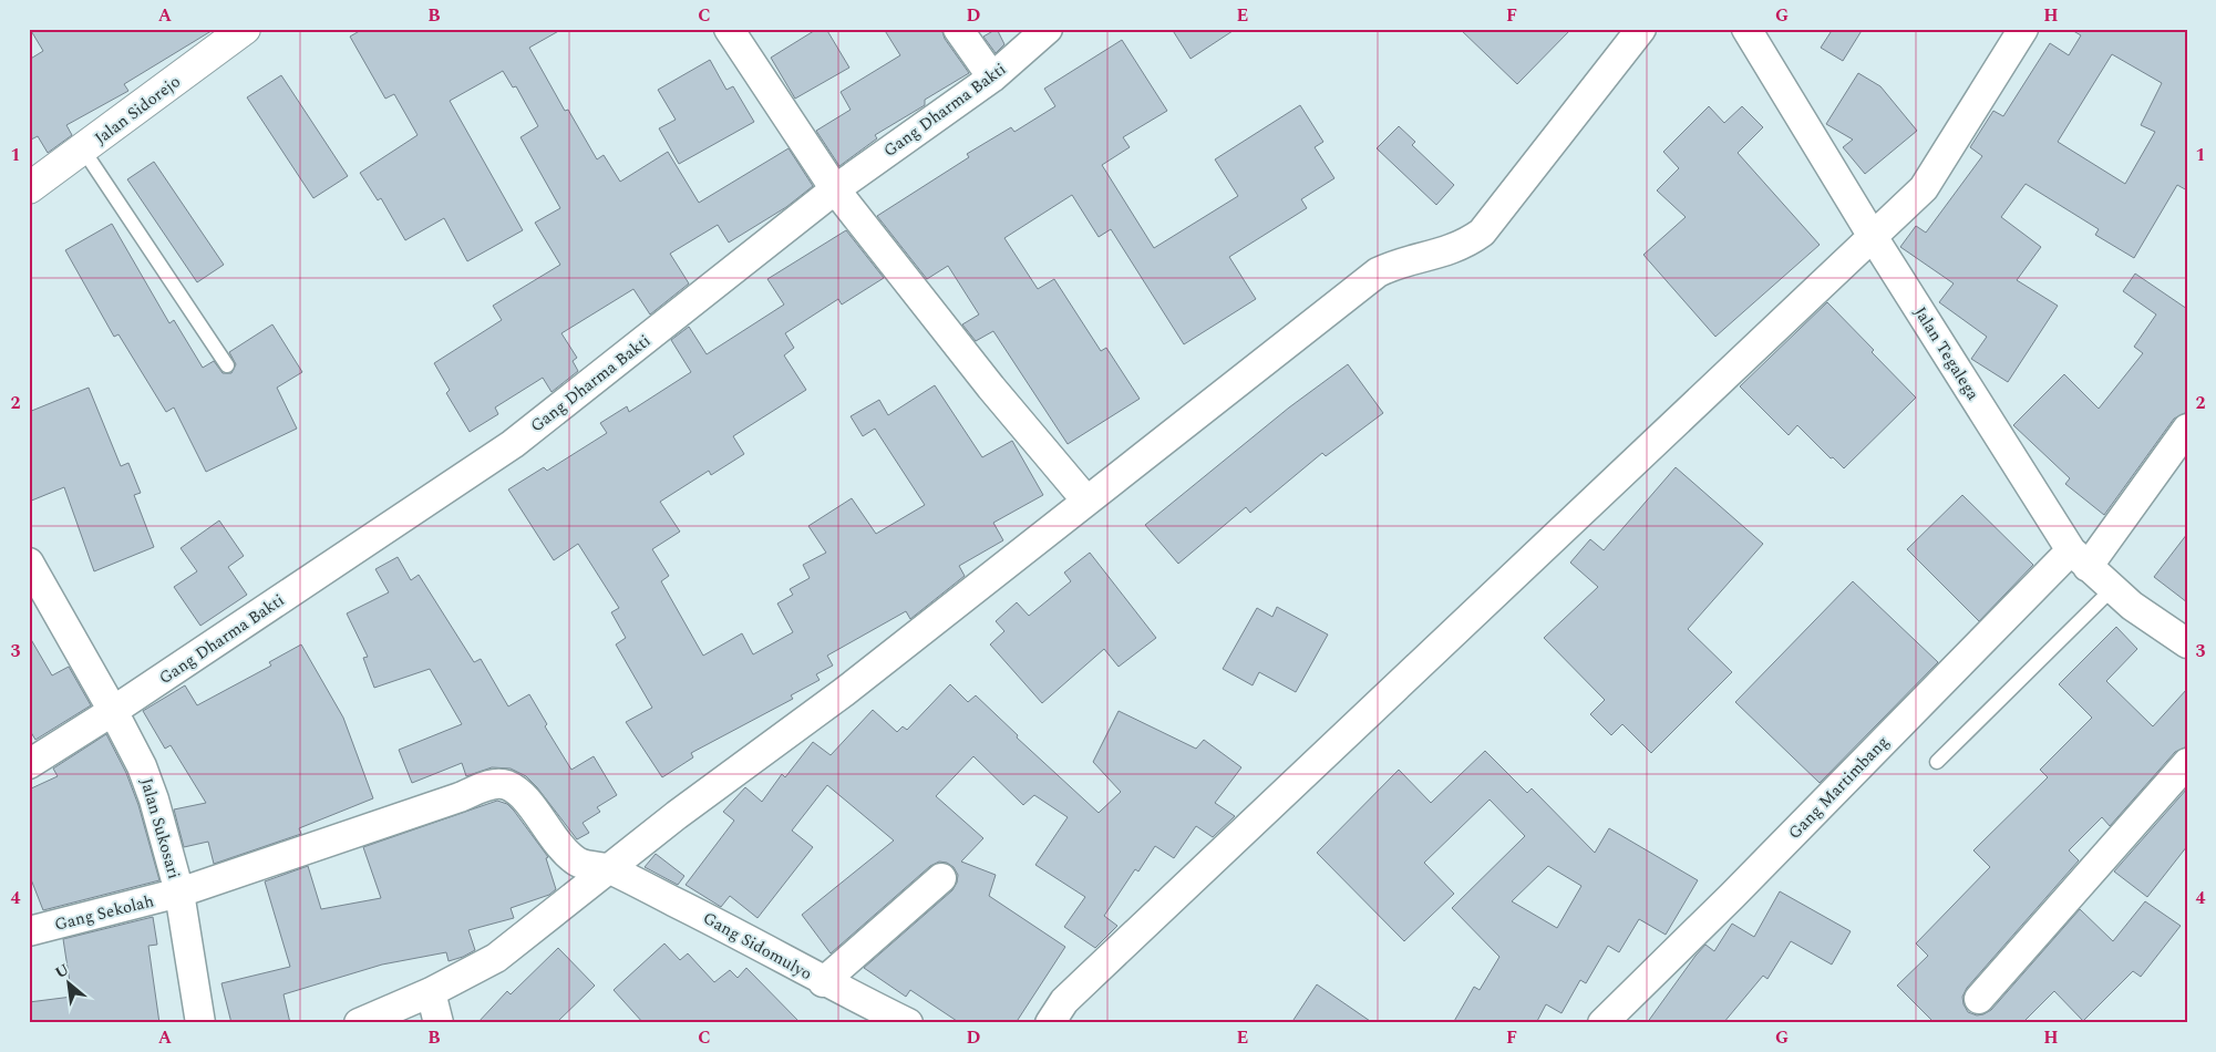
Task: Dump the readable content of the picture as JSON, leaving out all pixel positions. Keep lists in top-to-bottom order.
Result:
{
  "streets": {
    "street": [
      "Jalan Sidorejo",
      "Gang Dharma Bakti",
      "Jalan Tegalega",
      "Gang Martimbang",
      "Jalan Sukosari",
      "Gang Sekolah",
      "Gang Sidomulyo"
    ]
  },
  "crossings": [
    ["Gang Dharma Bakti", "Jalan Sukosari"],
    ["Jalan Tegalega", "Gang Martimbang"],
    ["Jalan Sukosari", "Gang Sekolah"],
    ["Jalan Sukosari", "Gang Sidomulyo"],
    ["Gang Sekolah", "Gang Sidomulyo"]
  ],
  "north": "top left",
  "grid": {
    "columns": [
      "A",
      "B",
      "C",
      "D",
      "E",
      "F",
      "G",
      "H"
    ],
    "rows": [
      "1",
      "2",
      "3",
      "4"
    ]
  }
}
